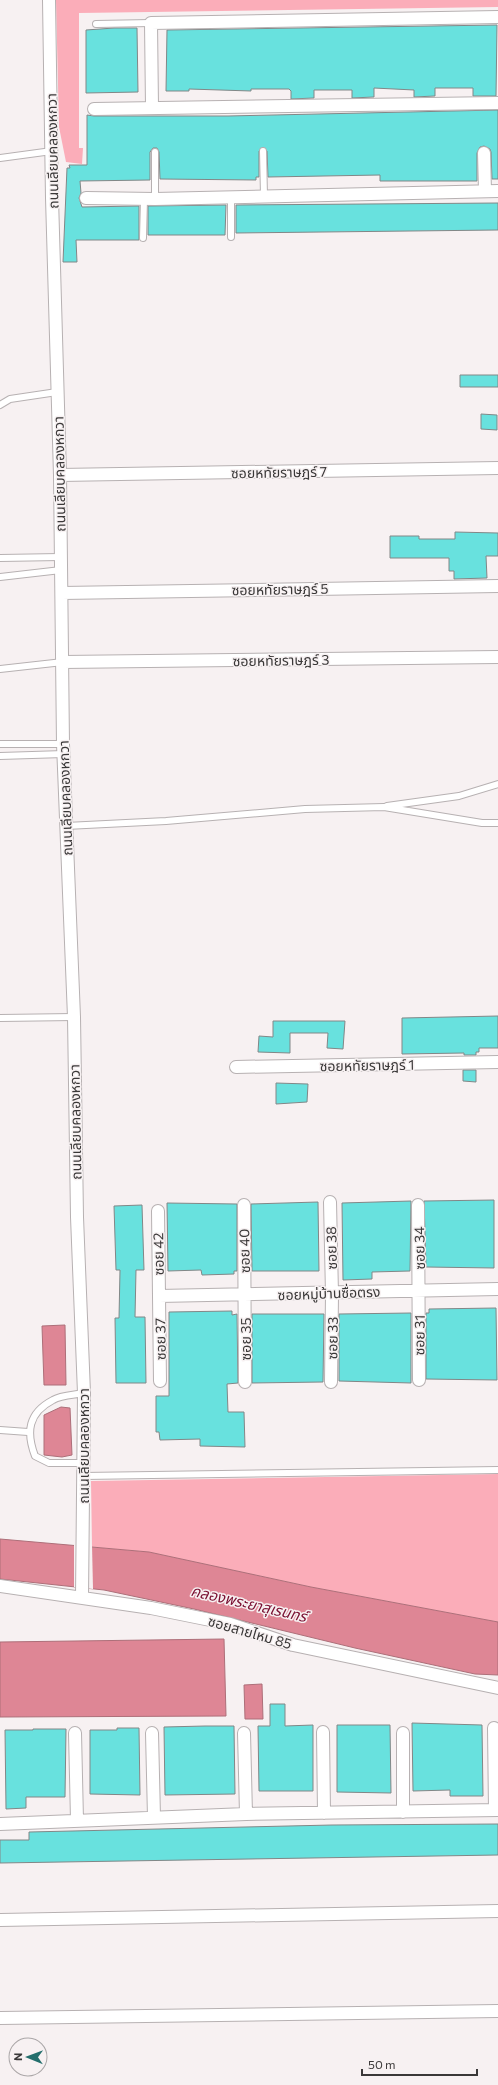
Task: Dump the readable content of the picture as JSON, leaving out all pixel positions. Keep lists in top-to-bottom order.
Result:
{
  "streets": {
    "street": [
      "ถนนเลียบคลองหกวา",
      "ซอยหทัยราษฎร์ 7",
      "ซอยหทัยราษฎร์ 5",
      "ซอยหทัยราษฎร์ 3",
      "ซอยหทัยราษฎร์ 1",
      "ซอย 38",
      "ซอย 34",
      "ซอย 40",
      "ซอย 42",
      "ซอยหมู่บ้านซื่อตรง",
      "ซอย 31",
      "ซอย 33",
      "ซอย 37",
      "ซอย 35",
      "ซอยสายไหม 85"
    ]
  },
  "crossings": [
    ["ถนนเลียบคลองหกวา", "ซอยหทัยราษฎร์ 7"],
    ["ถนนเลียบคลองหกวา", "ซอยหทัยราษฎร์ 5"],
    ["ถนนเลียบคลองหกวา", "ซอยหทัยราษฎร์ 3"],
    ["ถนนเลียบคลองหกวา", "ซอยสายไหม 85"],
    ["ซอย 38", "ซอยหมู่บ้านซื่อตรง"],
    ["ซอย 38", "ซอย 33"],
    ["ซอย 34", "ซอยหมู่บ้านซื่อตรง"],
    ["ซอย 34", "ซอย 31"],
    ["ซอย 40", "ซอยหมู่บ้านซื่อตรง"],
    ["ซอย 40", "ซอย 35"],
    ["ซอย 42", "ซอยหมู่บ้านซื่อตรง"],
    ["ซอย 42", "ซอย 37"],
    ["ซอยหมู่บ้านซื่อตรง", "ซอย 31"],
    ["ซอยหมู่บ้านซื่อตรง", "ซอย 33"],
    ["ซอยหมู่บ้านซื่อตรง", "ซอย 37"],
    ["ซอยหมู่บ้านซื่อตรง", "ซอย 35"]
  ],
  "water": ["คลองพระยาสุเรนทร์"],
  "scale_bar": "50 m",
  "north": "left"
}
